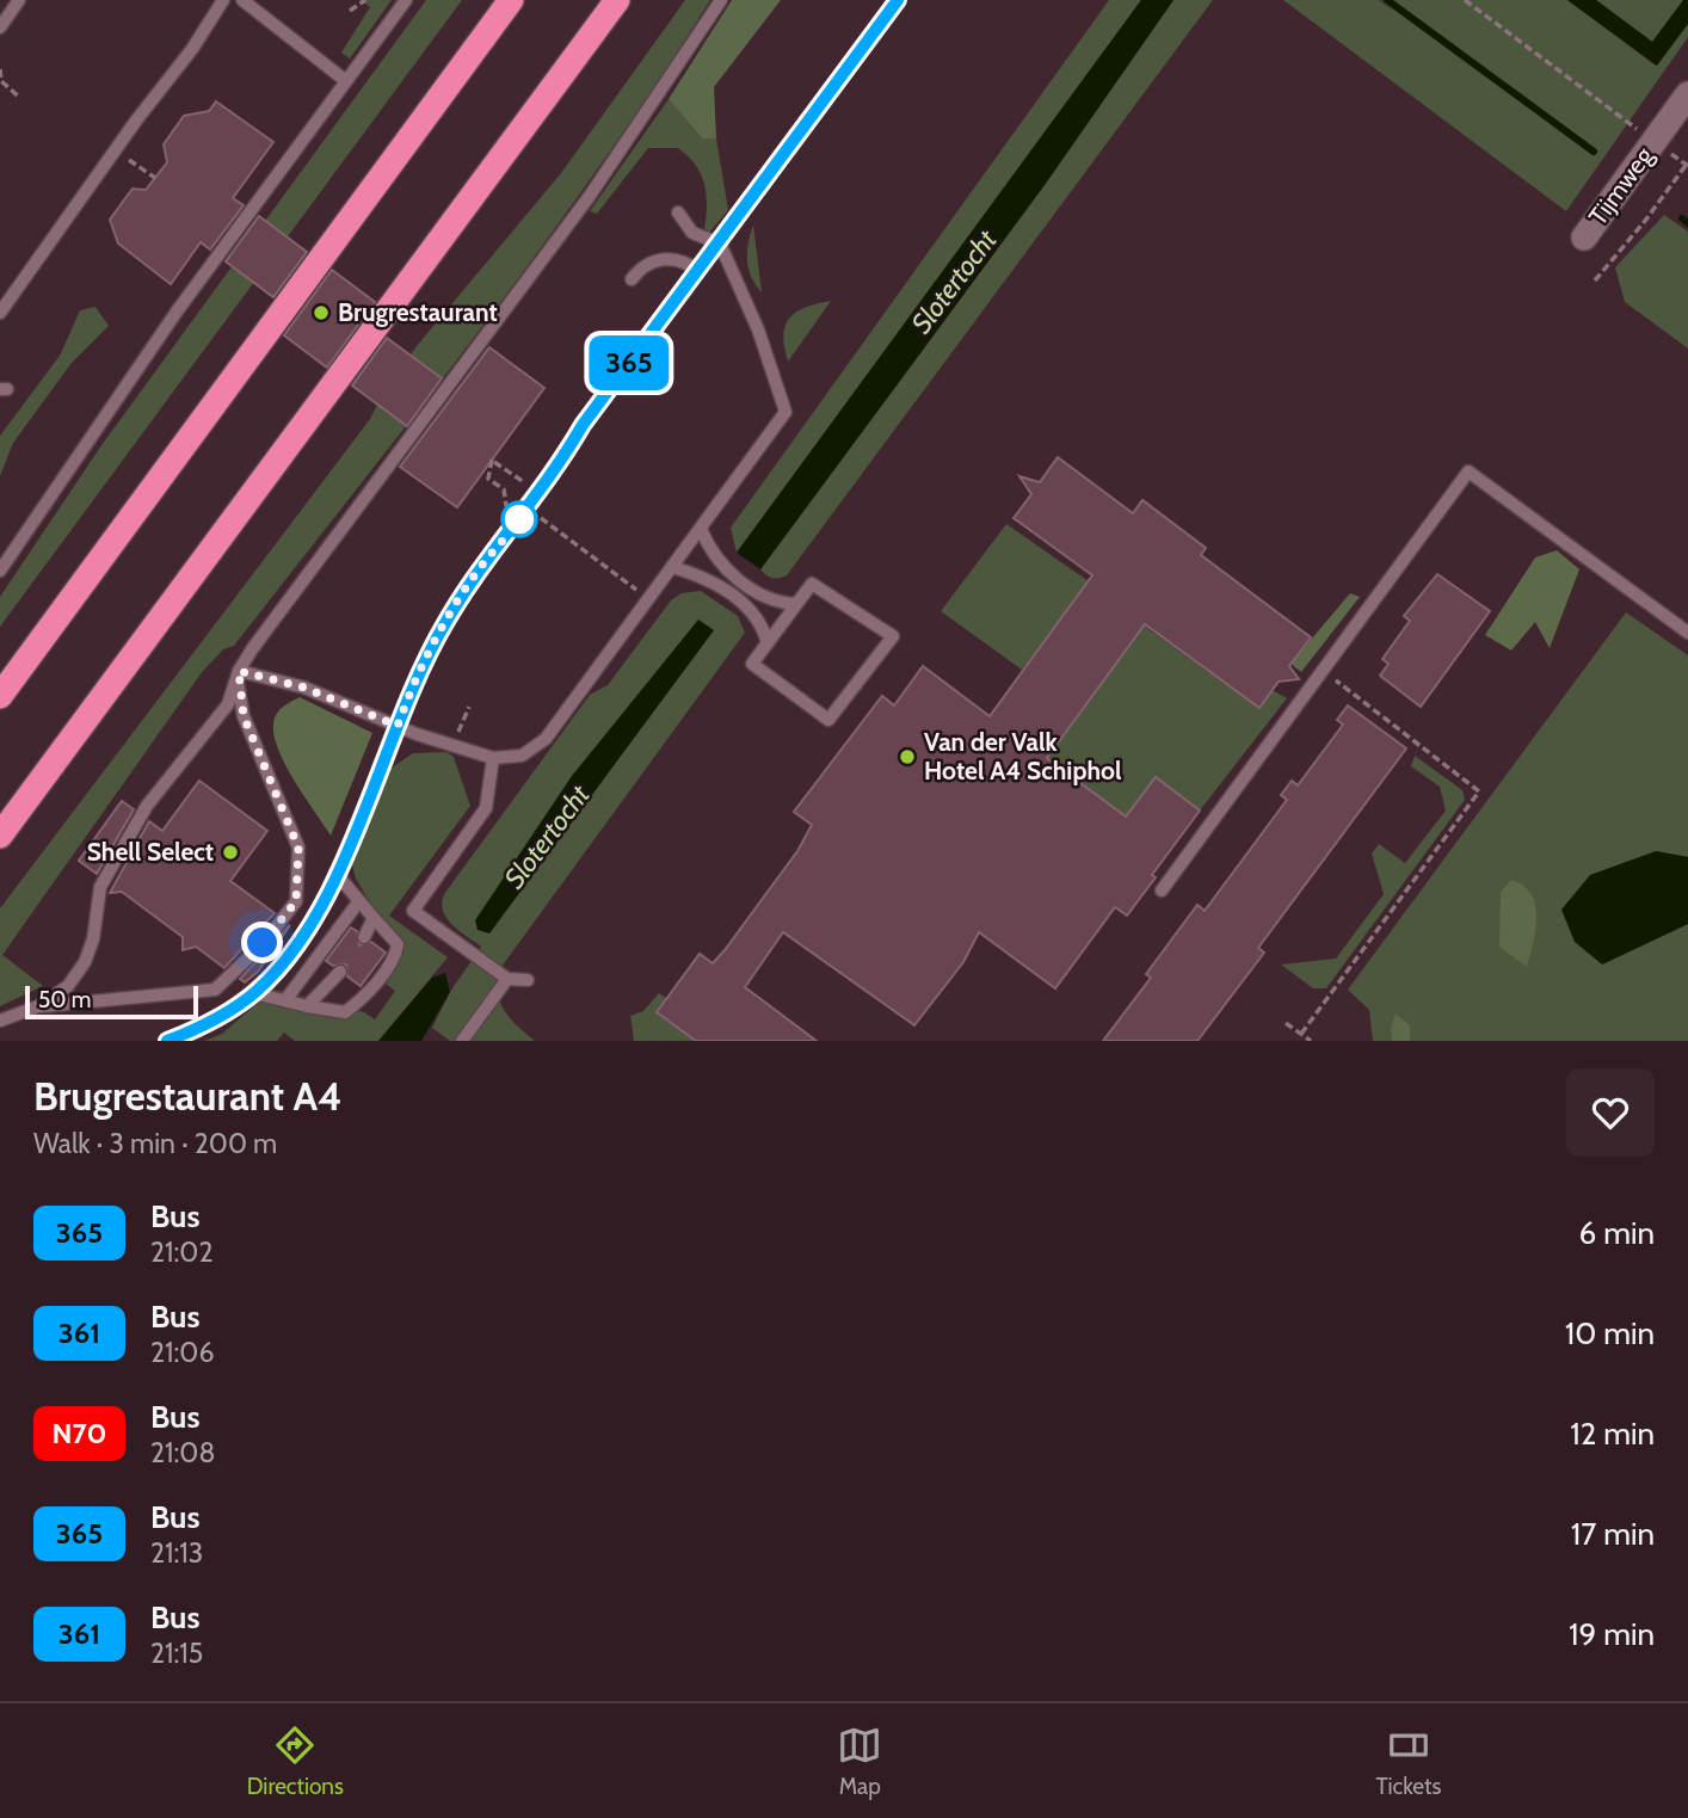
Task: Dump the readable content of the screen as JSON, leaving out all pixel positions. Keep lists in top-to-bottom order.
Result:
{
  "streets": {
    "street": ["Tijmweg"]
  },
  "water": ["Slotertocht"],
  "places": ["Brugrestaurant", "Van der Valk Hotel A4 Schiphol", "Shell Select"],
  "lines": ["bus line 365"],
  "scale_bar": "50 m",
  "page": {
    "on_map": "365",
    "scale": "50 m",
    "heading": ["Brugrestaurant A4", "Walk · 3 min · 200 m"],
    "list": [
      {
        "mark": "365",
        "name": "Bus",
        "note": "21:02",
        "value": "6 min"
      },
      {
        "mark": "361",
        "name": "Bus",
        "note": "21:06",
        "value": "10 min"
      },
      {
        "mark": "N70",
        "name": "Bus",
        "note": "21:08",
        "value": "12 min"
      },
      {
        "mark": "365",
        "name": "Bus",
        "note": "21:13",
        "value": "17 min"
      },
      {
        "mark": "361",
        "name": "Bus",
        "note": "21:15",
        "value": "19 min"
      }
    ],
    "tabs": ["Directions", "Map", "Tickets"]
  }
}
